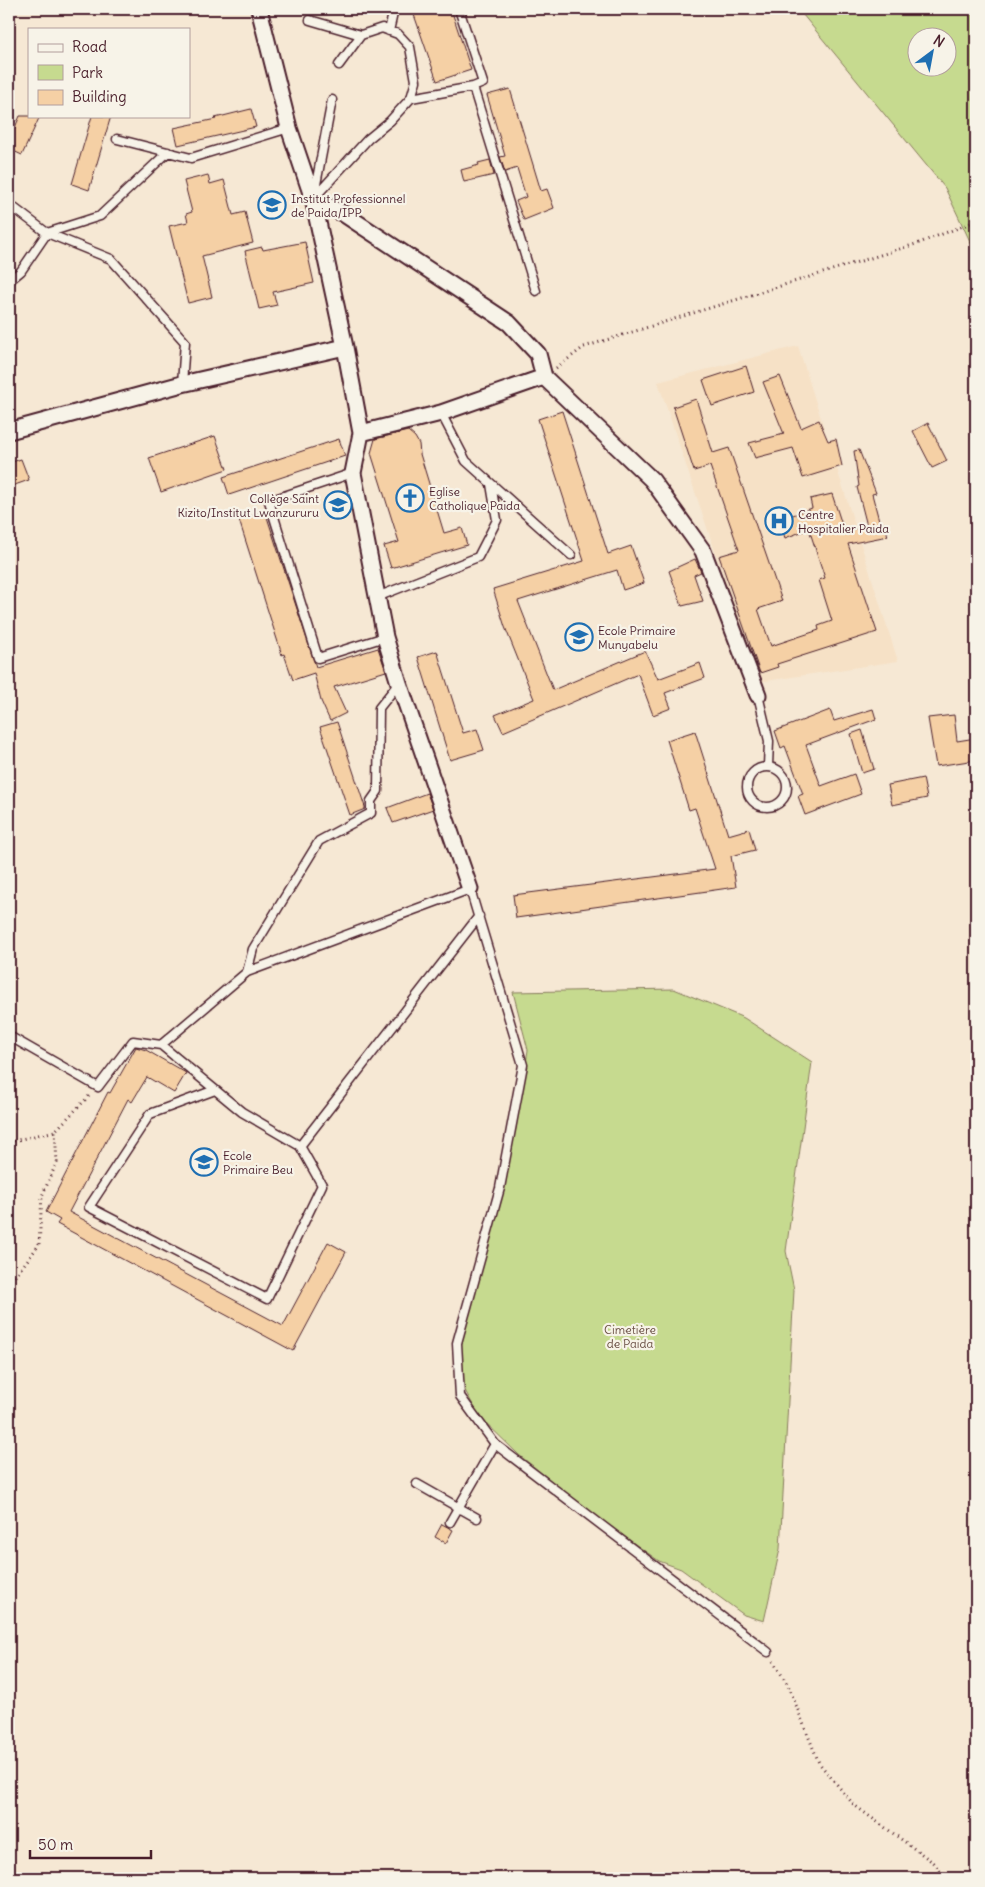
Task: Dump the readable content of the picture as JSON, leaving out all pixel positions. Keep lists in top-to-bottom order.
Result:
{
  "parks": ["Cimetière de Paida"],
  "places": {
    "school or university": [
      "Institut Professionnel de Paida/IPP",
      "Collège Saint Kizito/Institut Lwanzururu",
      "Ecole Primaire Munyabelu",
      "Ecole Primaire Beu"
    ],
    "church": ["Eglise Catholique Paida"],
    "hospital": ["Centre Hospitalier Paida"]
  },
  "legend": ["Road", "Park", "Building"],
  "scale_bar": "50 m",
  "north": "top right"
}
